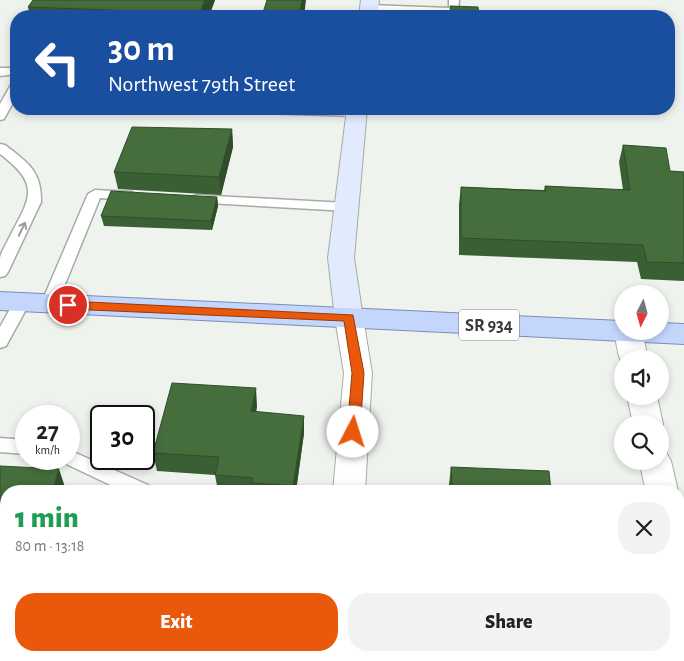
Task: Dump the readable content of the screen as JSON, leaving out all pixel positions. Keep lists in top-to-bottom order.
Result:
{
  "streets": {
    "main road": ["SR 934"]
  },
  "north": "bottom",
  "page": {
    "turn": ["30 m", "Northwest 79th Street"],
    "speed": "27 km/h",
    "limit": "30",
    "heading": ["1 min", "80 m · 13:18"],
    "buttons": ["Exit", "Share"]
  }
}
